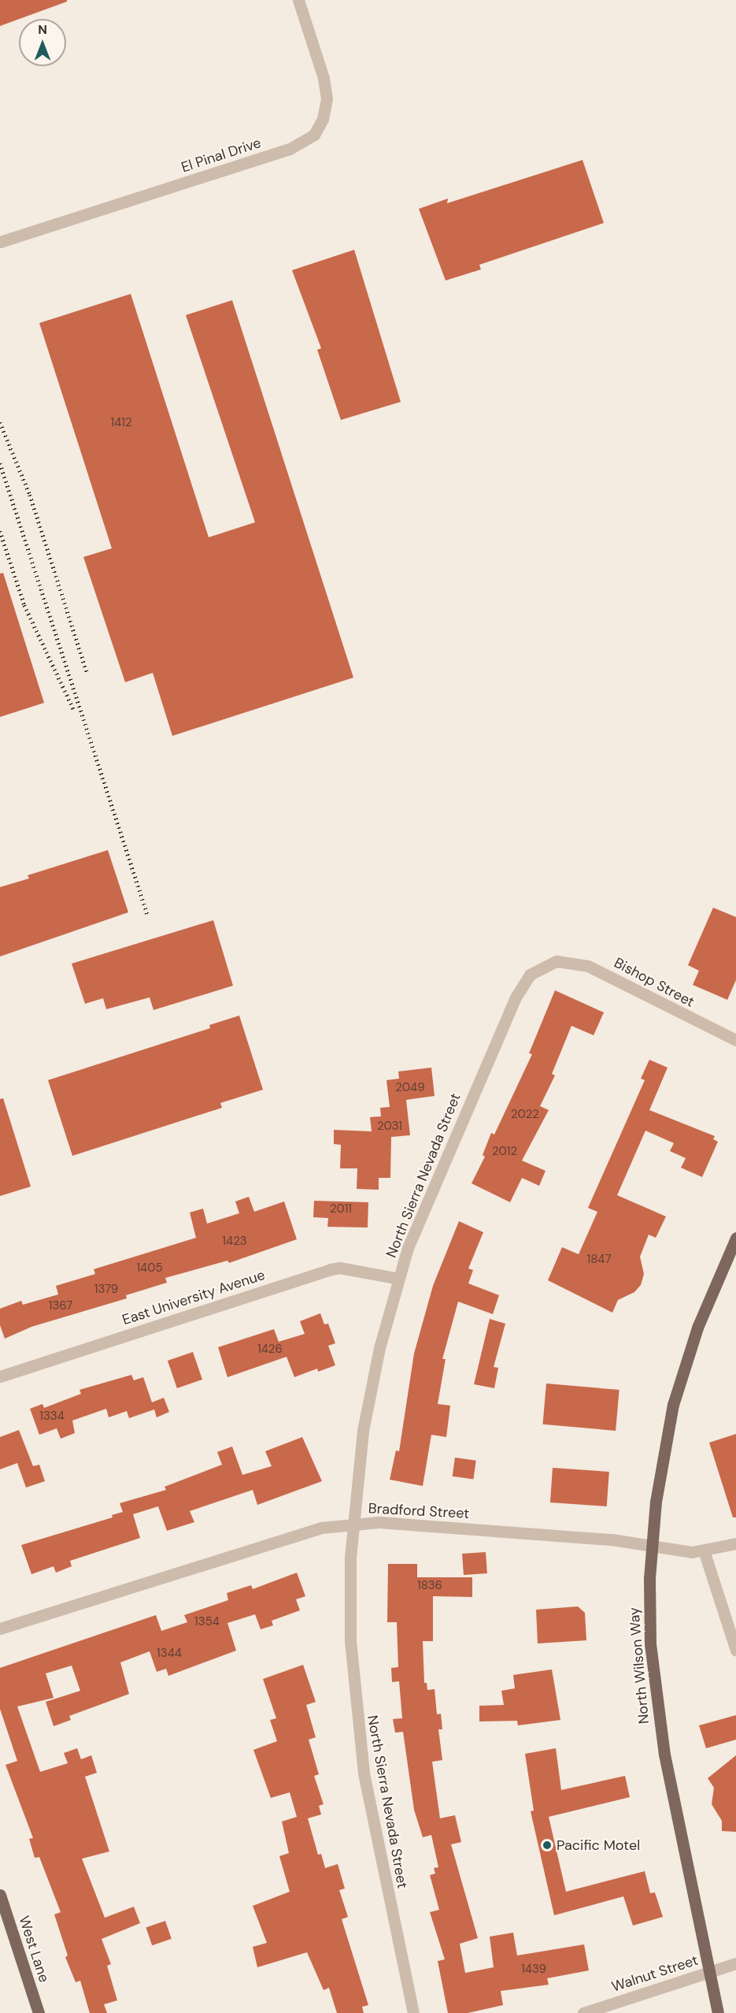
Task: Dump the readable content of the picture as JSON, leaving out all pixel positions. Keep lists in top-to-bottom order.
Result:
{
  "streets": {
    "main road": ["North Wilson Way", "West Lane"],
    "street": [
      "El Pinal Drive",
      "Bishop Street",
      "North Sierra Nevada Street",
      "East University Avenue",
      "Bradford Street",
      "Walnut Street"
    ]
  },
  "crossings": [
    ["Bishop Street", "North Sierra Nevada Street"],
    ["North Sierra Nevada Street", "East University Avenue"],
    ["North Sierra Nevada Street", "Bradford Street"],
    ["Bradford Street", "North Wilson Way"],
    ["North Wilson Way", "Walnut Street"]
  ],
  "places": ["Pacific Motel"],
  "house_numbers": [
    "1412",
    "2049",
    "2022",
    "2031",
    "2012",
    "2011",
    "1423",
    "1847",
    "1405",
    "1379",
    "1367",
    "1426",
    "1334",
    "1836",
    "1354",
    "1344",
    "1439"
  ],
  "north": "top"
}
